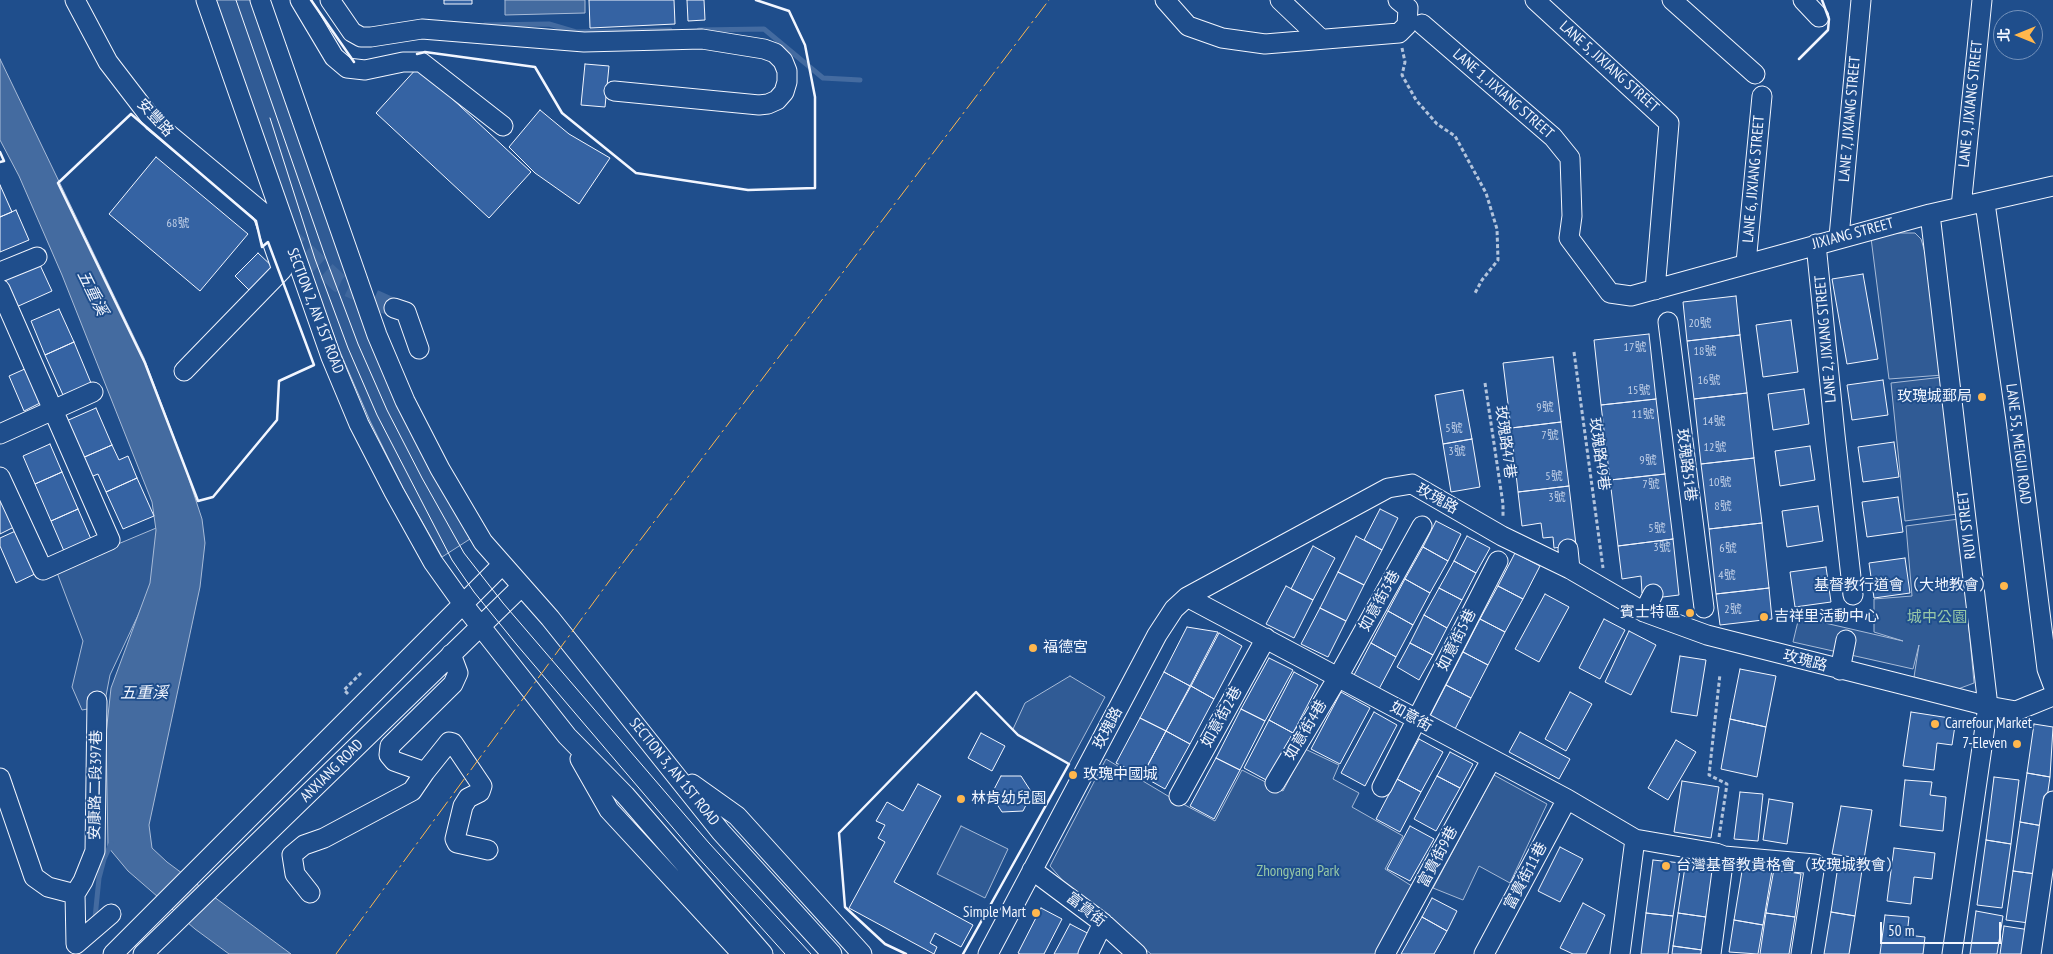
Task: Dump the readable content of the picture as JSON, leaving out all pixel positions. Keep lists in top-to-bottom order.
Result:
{
  "streets": {
    "street": [
      "LANE 5, JIXIANG STREET",
      "LANE 1, JIXIANG STREET",
      "LANE 9, JIXIANG STREET",
      "安豐路",
      "LANE 7, JIXIANG STREET",
      "LANE 6, JIXIANG STREET",
      "JIXIANG STREET",
      "SECTION 2, AN 1ST ROAD",
      "LANE 2, JIXIANG STREET",
      "LANE 55, MEIGUI ROAD",
      "玫瑰路51巷",
      "玫瑰路",
      "RUYI STREET",
      "如意街3巷",
      "如意街5巷",
      "如意街2巷",
      "如意街",
      "如意街4巷",
      "ANXIANG ROAD",
      "SECTION 3, AN 1ST ROAD",
      "安康路二段397巷",
      "富貴街9巷",
      "富貴街11巷",
      "富貴街"
    ],
    "path": ["玫瑰路47巷", "玫瑰路49巷"]
  },
  "crossings": [
    ["LANE 5, JIXIANG STREET", "LANE 1, JIXIANG STREET"],
    ["LANE 5, JIXIANG STREET", "JIXIANG STREET"],
    ["LANE 1, JIXIANG STREET", "JIXIANG STREET"],
    ["LANE 9, JIXIANG STREET", "JIXIANG STREET"],
    ["LANE 7, JIXIANG STREET", "JIXIANG STREET"],
    ["LANE 6, JIXIANG STREET", "JIXIANG STREET"],
    ["JIXIANG STREET", "LANE 2, JIXIANG STREET"],
    ["JIXIANG STREET", "LANE 55, MEIGUI ROAD"],
    ["JIXIANG STREET", "RUYI STREET"],
    ["SECTION 2, AN 1ST ROAD", "ANXIANG ROAD"],
    ["玫瑰路", "RUYI STREET"],
    ["玫瑰路", "如意街"],
    ["玫瑰路", "富貴街"],
    ["如意街3巷", "如意街"],
    ["如意街3巷", "如意街4巷"],
    ["如意街5巷", "如意街"],
    ["如意街2巷", "如意街"],
    ["如意街", "如意街4巷"],
    ["如意街", "富貴街9巷"],
    ["如意街", "富貴街11巷"],
    ["ANXIANG ROAD", "SECTION 3, AN 1ST ROAD"]
  ],
  "water": ["五重溪"],
  "parks": ["城中公園", "Zhongyang Park"],
  "places": [
    "玫瑰城郵局",
    "基督教行道會（大地教會）",
    "賓士特區",
    "吉祥里活動中心",
    "福德宮",
    "Carrefour Market",
    "7-Eleven",
    "玫瑰中國城",
    "林肯幼兒園",
    "台灣基督教貴格會（玫瑰城教會）",
    "Simple Mart"
  ],
  "house_numbers": [
    "68號",
    "20號",
    "17號",
    "18號",
    "16號",
    "15號",
    "9號",
    "11號",
    "14號",
    "5號",
    "7號",
    "12號",
    "3號",
    "9號",
    "5號",
    "10號",
    "7號",
    "3號",
    "8號",
    "5號",
    "3號",
    "6號",
    "4號",
    "2號"
  ],
  "scale_bar": "50 m",
  "north": "left"
}
